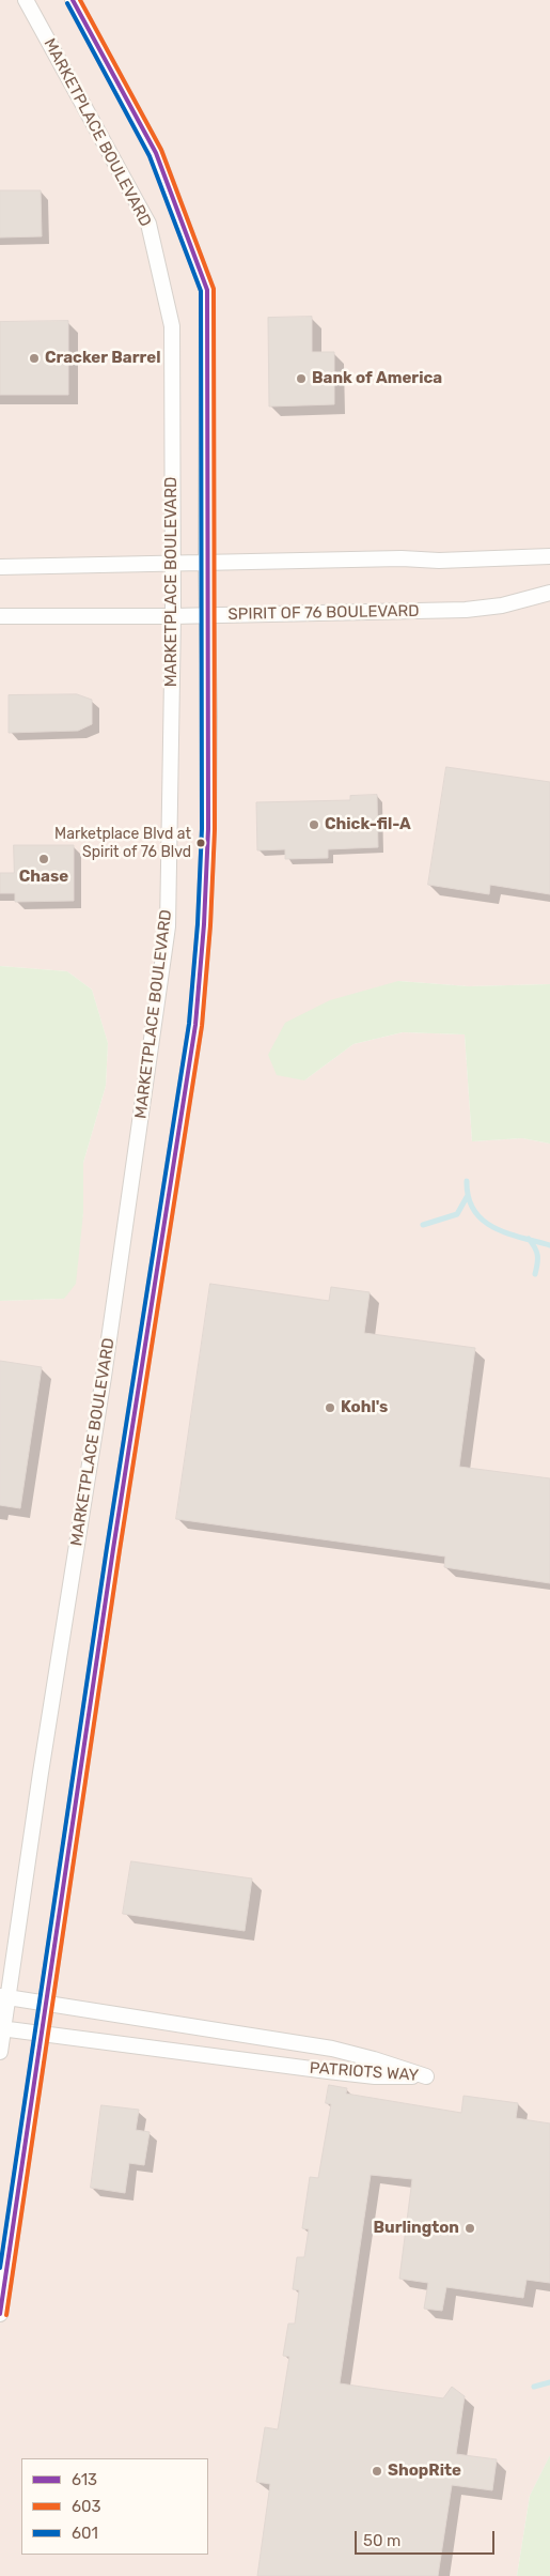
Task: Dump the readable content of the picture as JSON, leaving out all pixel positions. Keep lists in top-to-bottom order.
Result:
{
  "streets": {
    "street": ["MARKETPLACE BOULEVARD", "SPIRIT OF 76 BOULEVARD", "PATRIOTS WAY"]
  },
  "crossings": [
    ["MARKETPLACE BOULEVARD", "SPIRIT OF 76 BOULEVARD"],
    ["MARKETPLACE BOULEVARD", "PATRIOTS WAY"]
  ],
  "places": [
    "Cracker Barrel",
    "Bank of America",
    "Chick-fil-A",
    "Marketplace Blvd at Spirit of 76 Blvd",
    "Chase",
    "Kohl's",
    "Burlington",
    "ShopRite"
  ],
  "lines": ["transit line 613", "transit line 603", "transit line 601"],
  "legend": ["613", "603", "601"],
  "scale_bar": "50 m"
}
